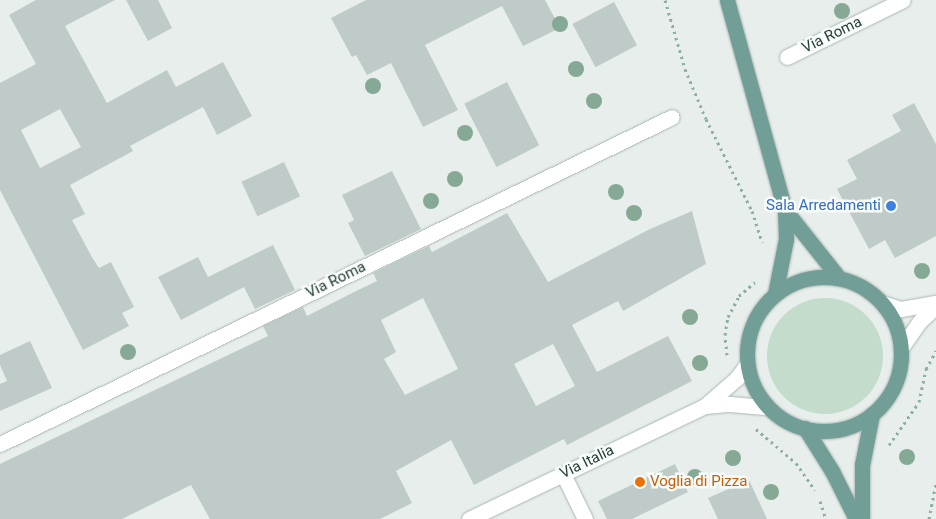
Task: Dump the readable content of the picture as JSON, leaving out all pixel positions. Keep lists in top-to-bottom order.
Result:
{
  "streets": {
    "street": ["Via Roma", "Via Italia"]
  },
  "places": ["Sala Arredamenti", "Voglia di Pizza"]
}
